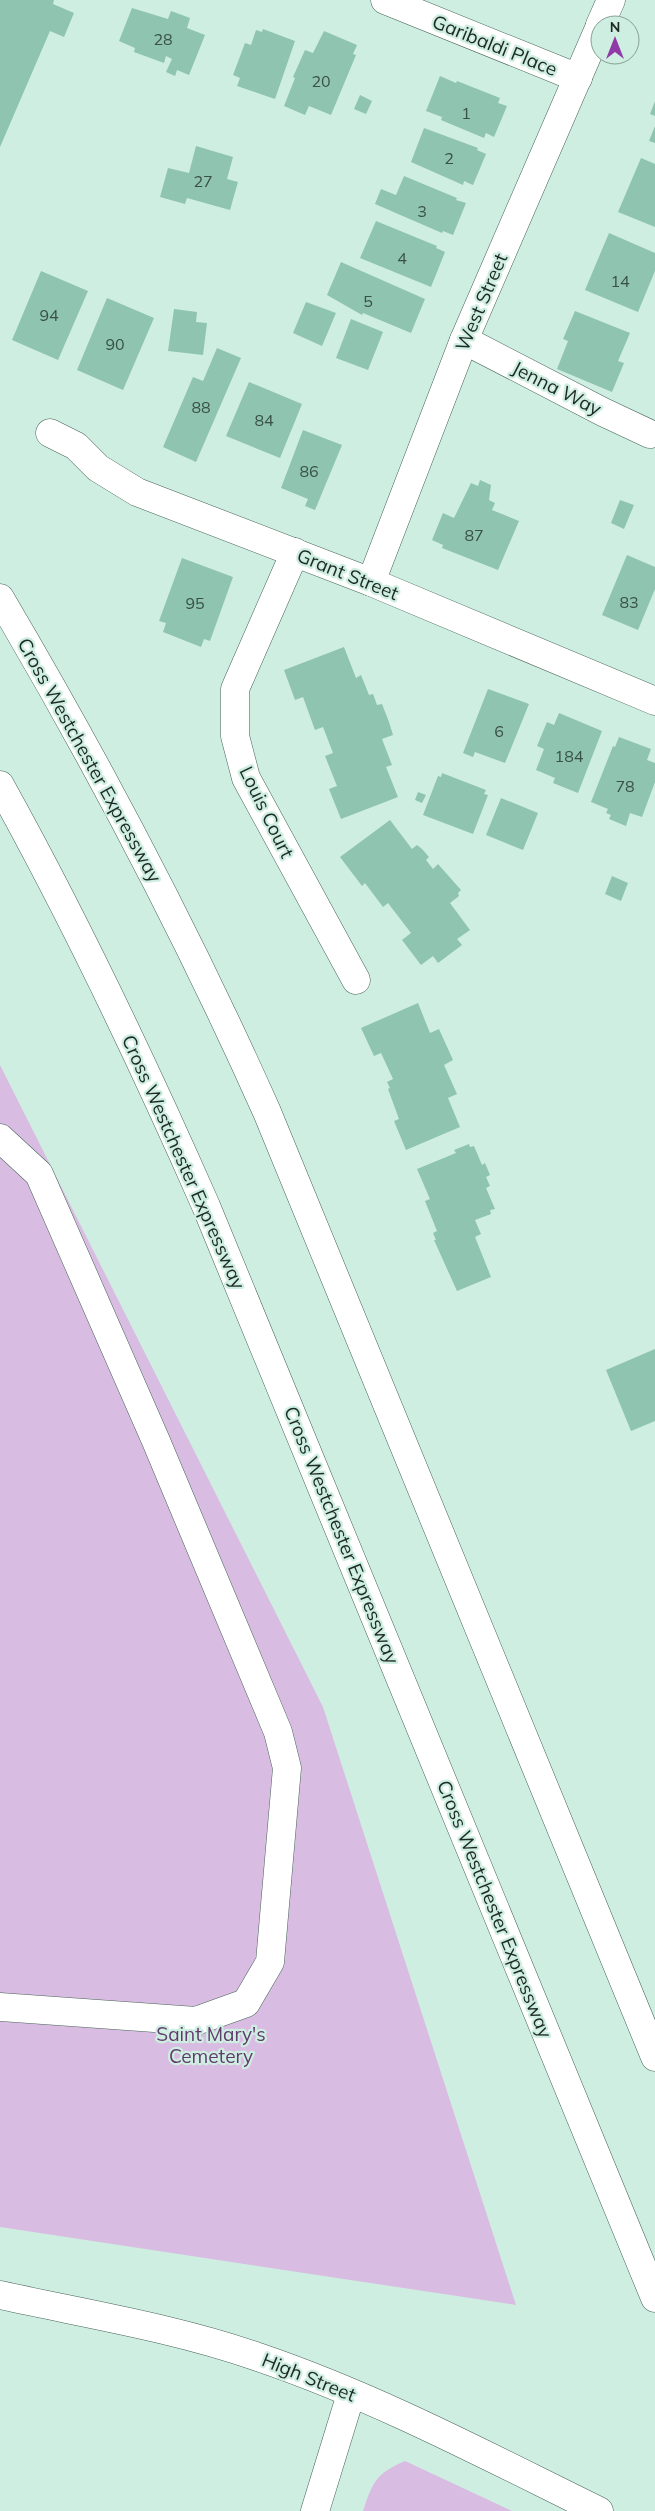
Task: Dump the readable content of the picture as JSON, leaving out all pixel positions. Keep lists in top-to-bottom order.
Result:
{
  "streets": {
    "main road": [
      "Garibaldi Place",
      "West Street",
      "Jenna Way",
      "Grant Street",
      "Cross Westchester Expressway",
      "Louis Court",
      "High Street"
    ]
  },
  "crossings": [
    ["Garibaldi Place", "West Street"],
    ["West Street", "Jenna Way"],
    ["West Street", "Grant Street"],
    ["Grant Street", "Louis Court"]
  ],
  "parks": ["Saint Mary's Cemetery"],
  "house_numbers": [
    "28",
    "20",
    "1",
    "2",
    "27",
    "3",
    "4",
    "14",
    "5",
    "94",
    "90",
    "88",
    "84",
    "86",
    "87",
    "83",
    "95",
    "6",
    "184",
    "78"
  ],
  "north": "top"
}
